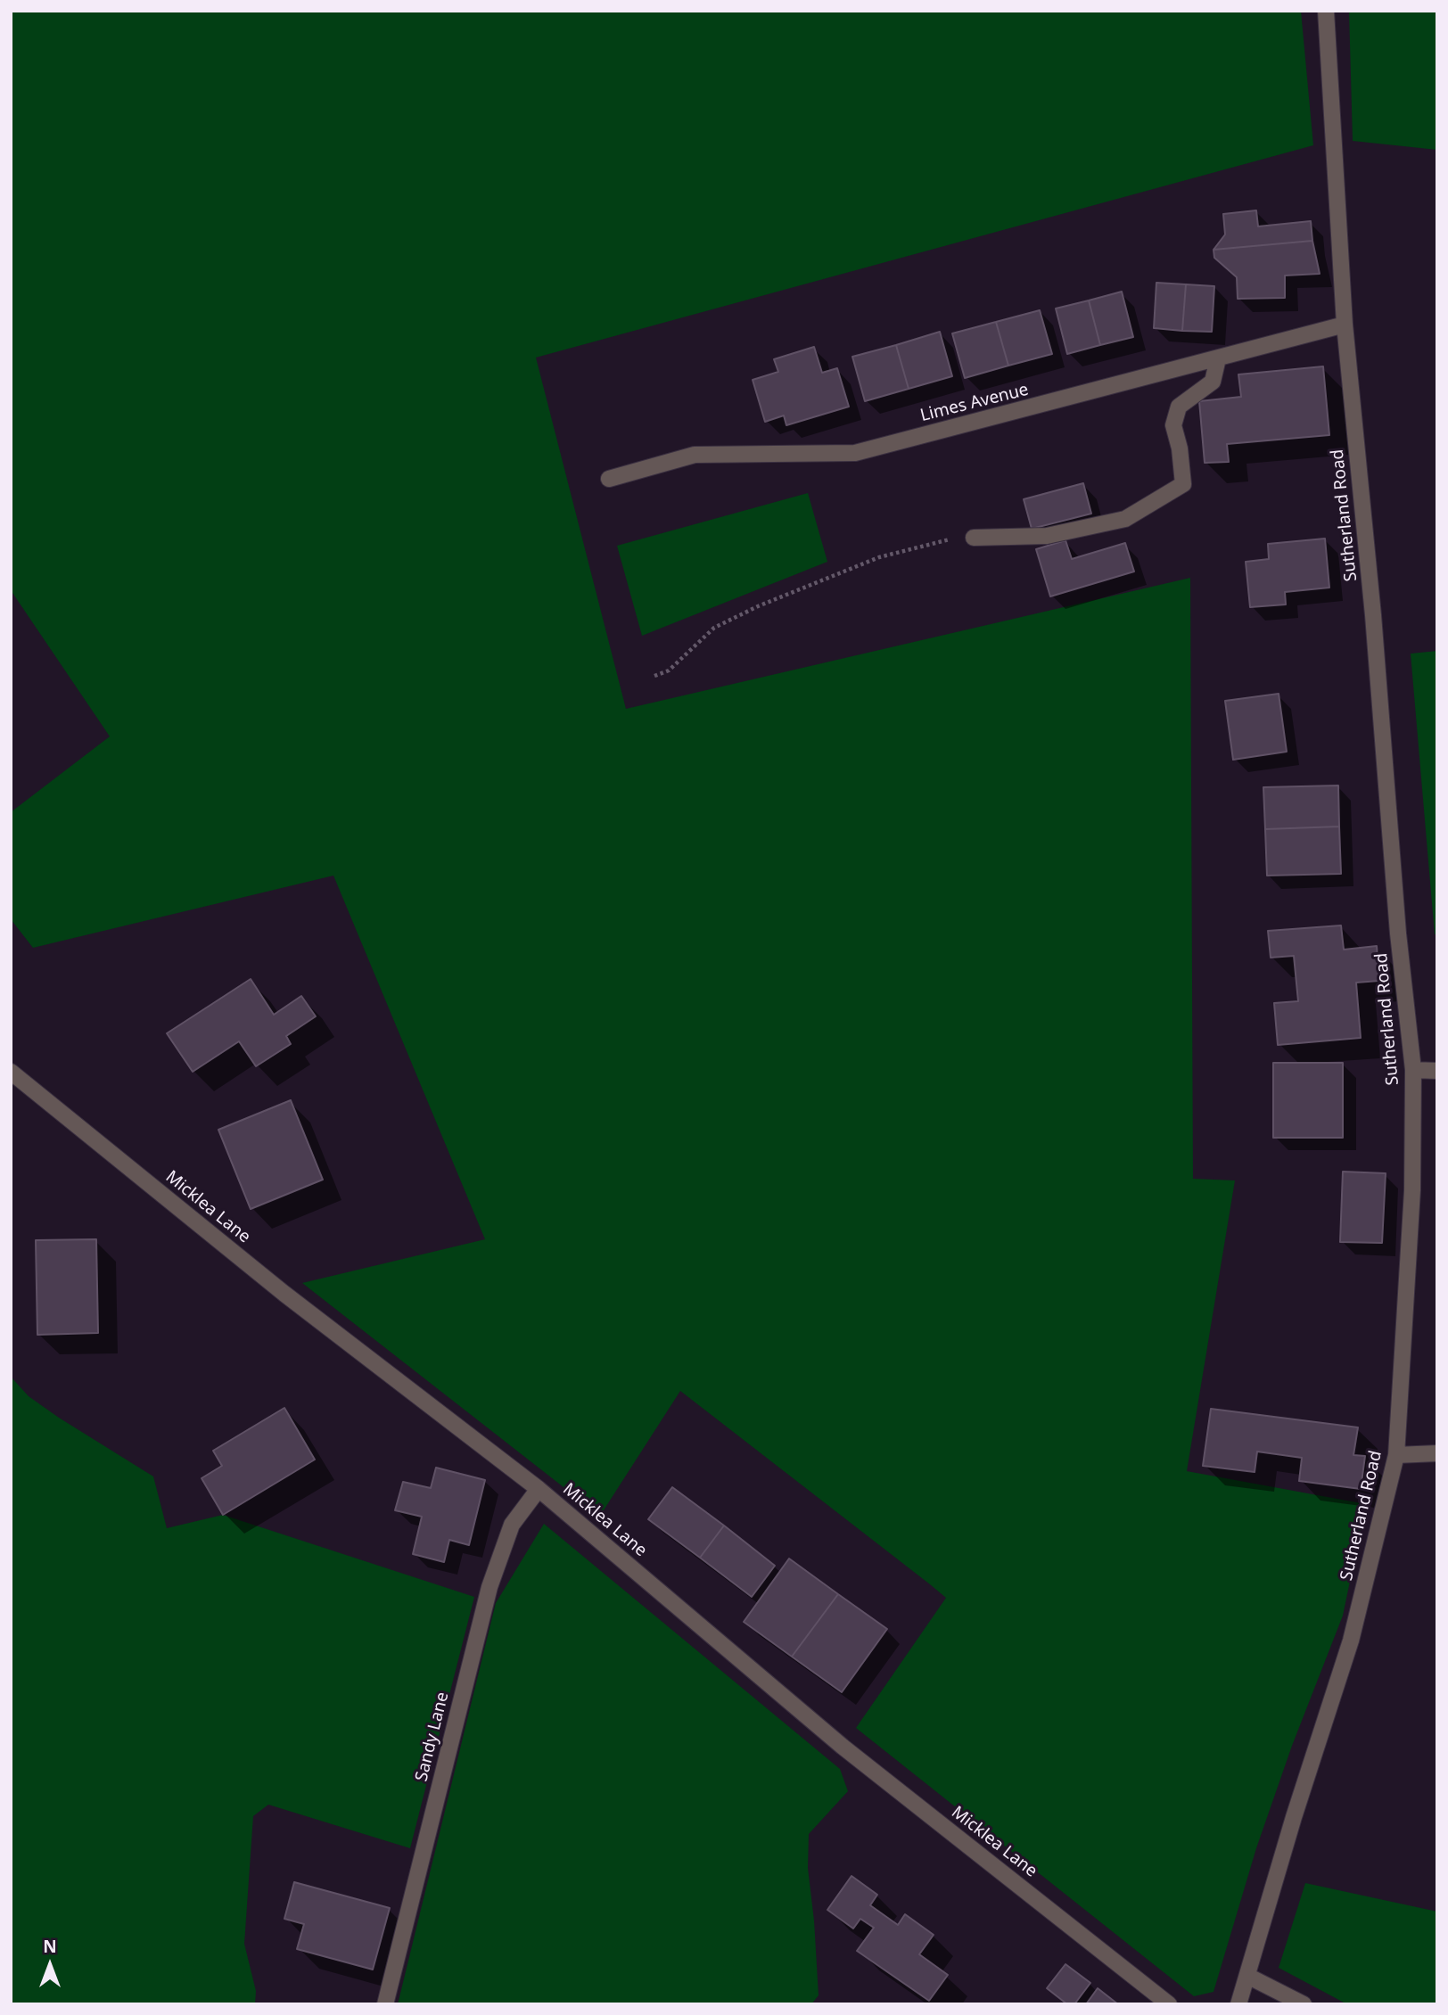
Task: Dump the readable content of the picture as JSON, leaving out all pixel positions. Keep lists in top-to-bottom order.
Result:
{
  "streets": {
    "street": [
      "Limes Avenue",
      "Sutherland Road",
      "Micklea Lane",
      "Sandy Lane"
    ]
  },
  "crossings": [
    ["Limes Avenue", "Sutherland Road"],
    ["Micklea Lane", "Sandy Lane"]
  ],
  "north": "top"
}
